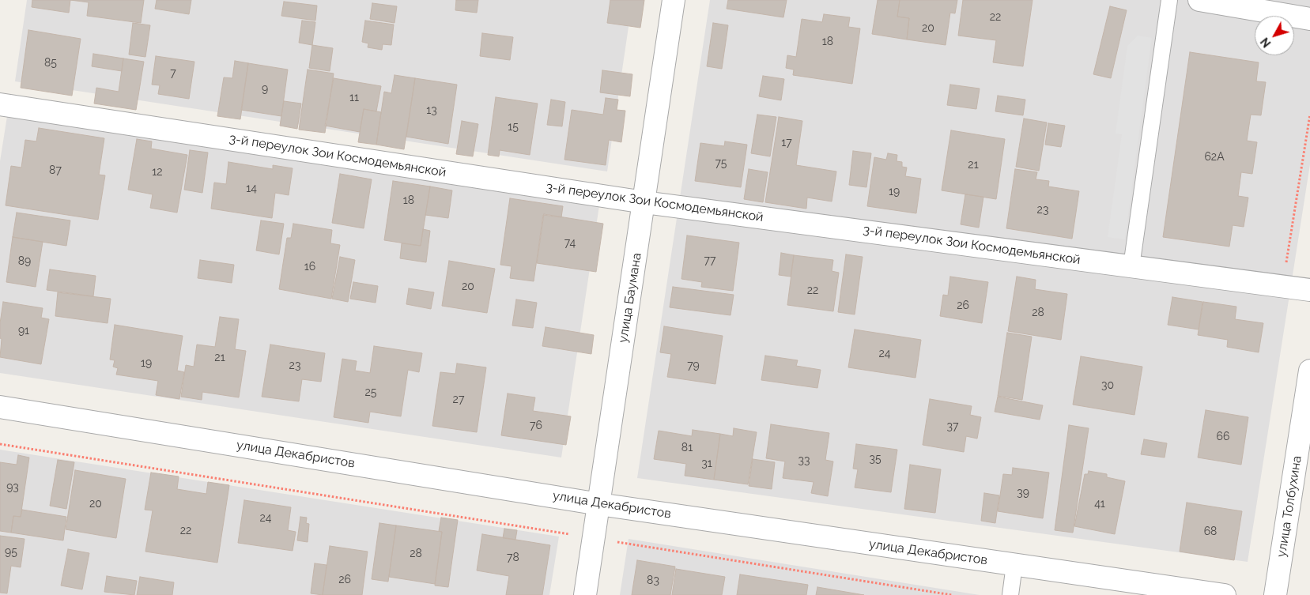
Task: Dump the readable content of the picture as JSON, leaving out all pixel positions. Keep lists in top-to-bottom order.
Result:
{
  "streets": {
    "street": [
      "3-й переулок Зои Космодемьянской",
      "улица Баумана",
      "улица Декабристов",
      "улица Толбухина"
    ]
  },
  "crossings": [
    ["3-й переулок Зои Космодемьянской", "улица Баумана"],
    ["улица Баумана", "улица Декабристов"]
  ],
  "house_numbers": [
    "22",
    "20",
    "18",
    "85",
    "7",
    "9",
    "11",
    "13",
    "15",
    "17",
    "62А",
    "75",
    "21",
    "87",
    "12",
    "14",
    "19",
    "18",
    "23",
    "74",
    "77",
    "89",
    "16",
    "20",
    "22",
    "26",
    "28",
    "91",
    "24",
    "21",
    "19",
    "23",
    "79",
    "30",
    "25",
    "27",
    "76",
    "37",
    "66",
    "81",
    "35",
    "33",
    "31",
    "93",
    "39",
    "20",
    "41",
    "24",
    "22",
    "68",
    "95",
    "28",
    "78",
    "26",
    "83"
  ],
  "north": "bottom left"
}
